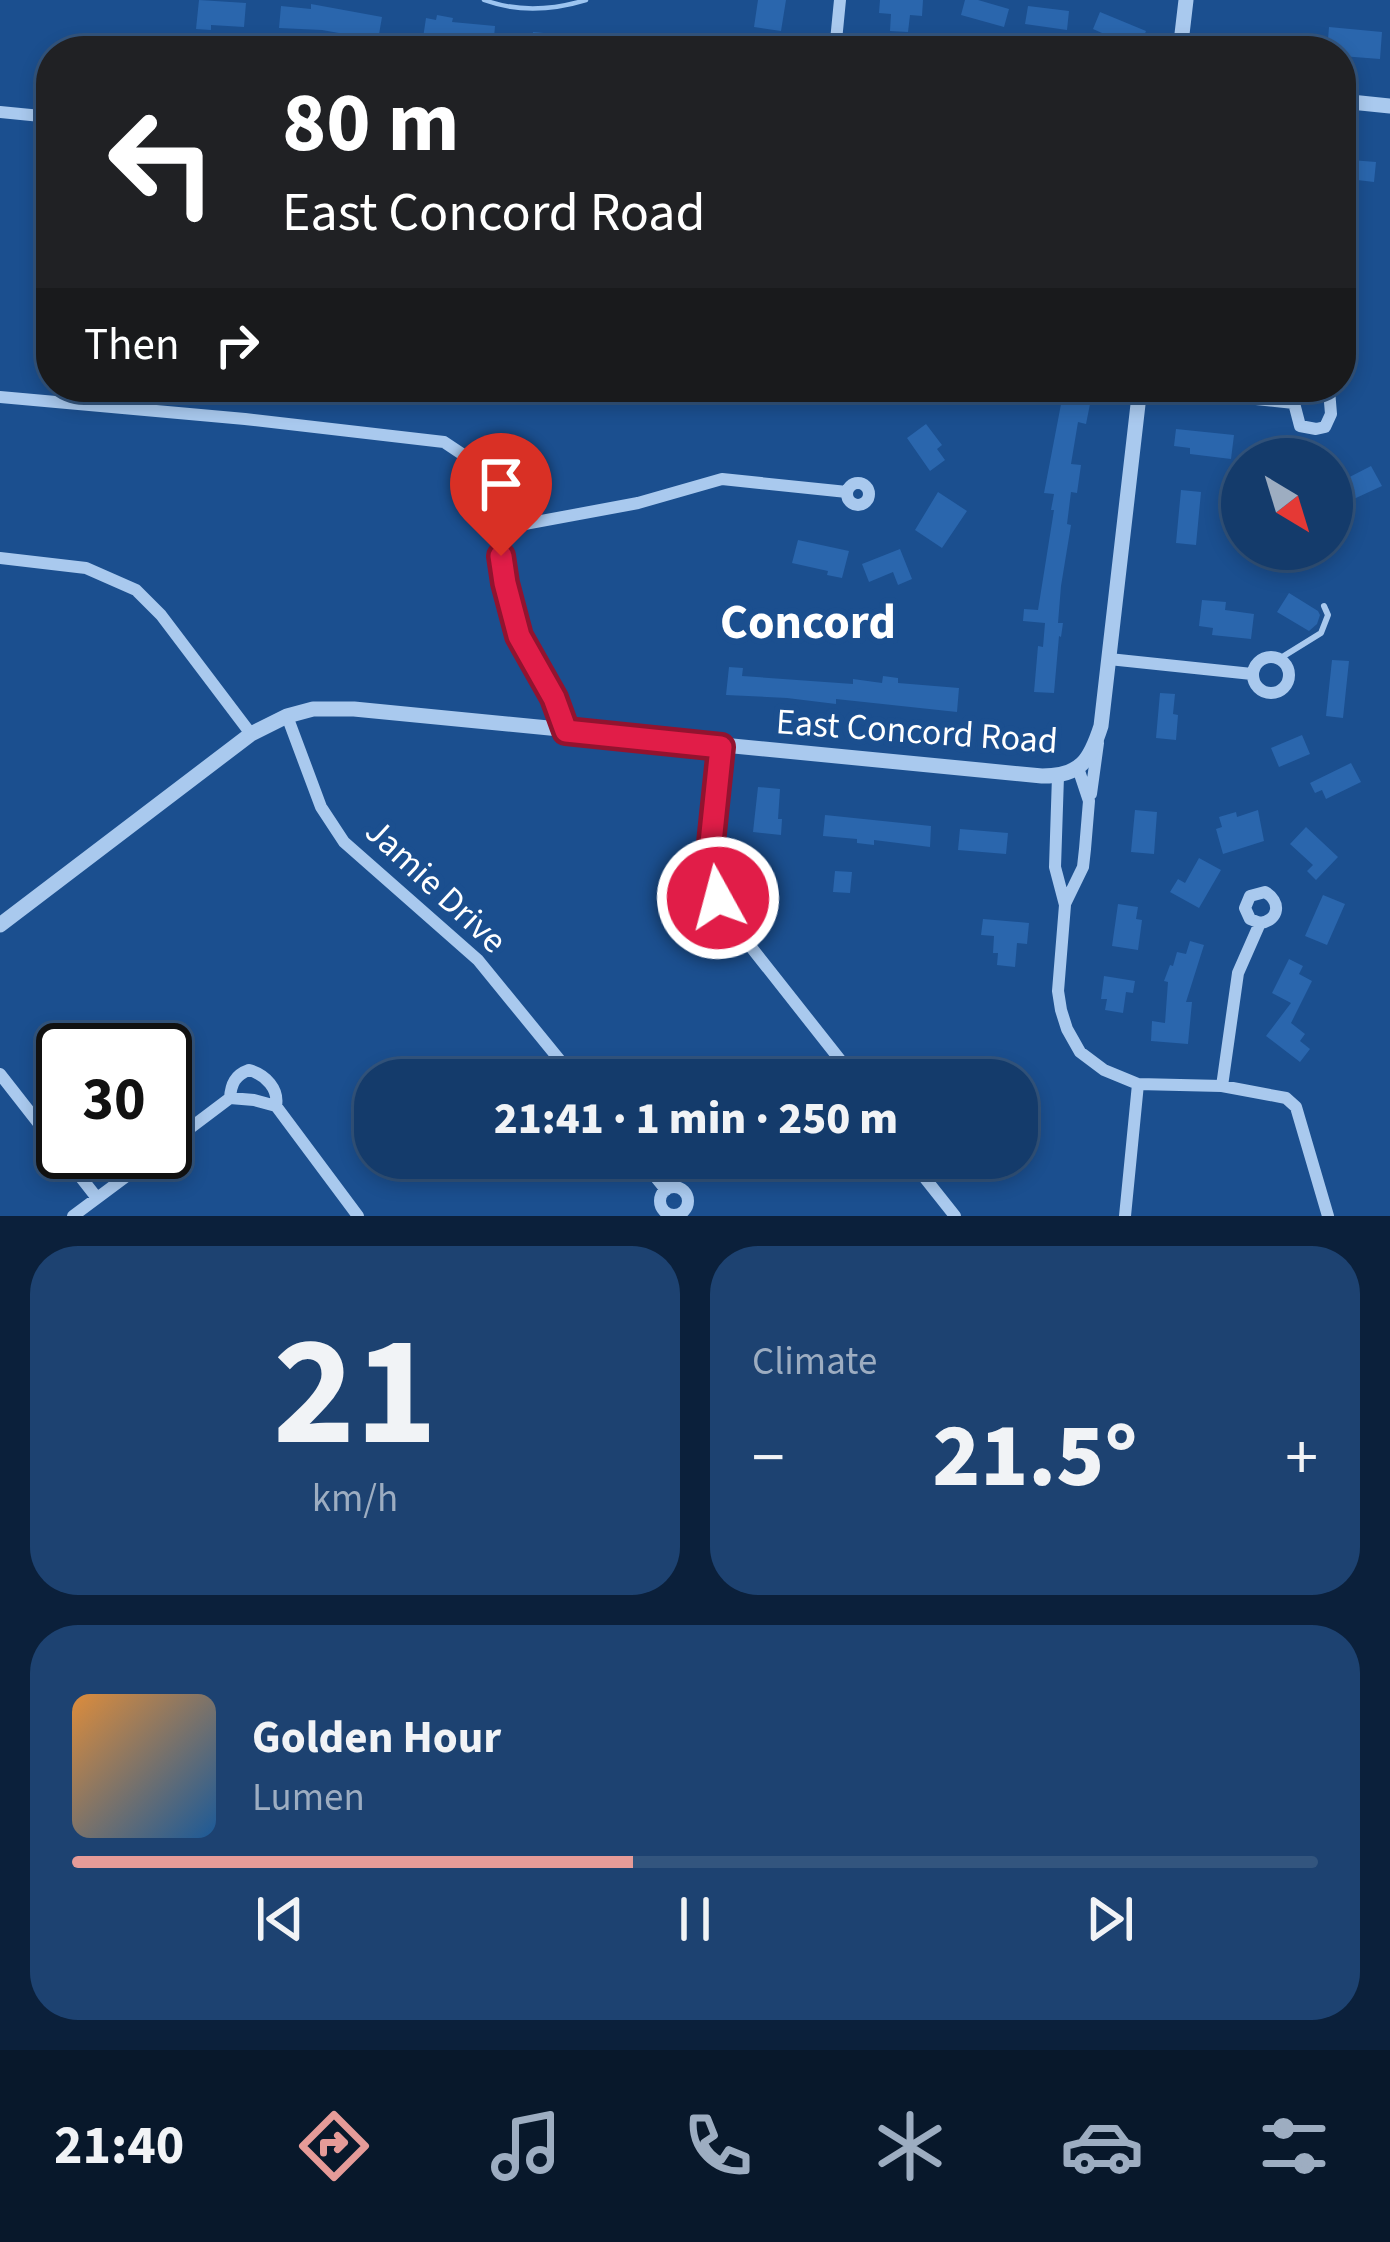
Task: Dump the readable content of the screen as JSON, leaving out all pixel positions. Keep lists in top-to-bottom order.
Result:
{
  "streets": {
    "street": ["East Concord Road", "Jamie Drive"]
  },
  "crossings": [
    ["East Concord Road", "Jamie Drive"]
  ],
  "districts": ["Concord"],
  "north": "bottom right",
  "page": {
    "turn": ["80 m", "East Concord Road"],
    "then": "Then",
    "limit": "30",
    "trip": "21:41 · 1 min · 250 m",
    "tile": [
      ["21", "km/h"],
      "Climate"
    ],
    "heat": ["−", "21.5°", "+"],
    "song": ["Golden Hour", "Lumen"],
    "tabs": "21:40"
  }
}
